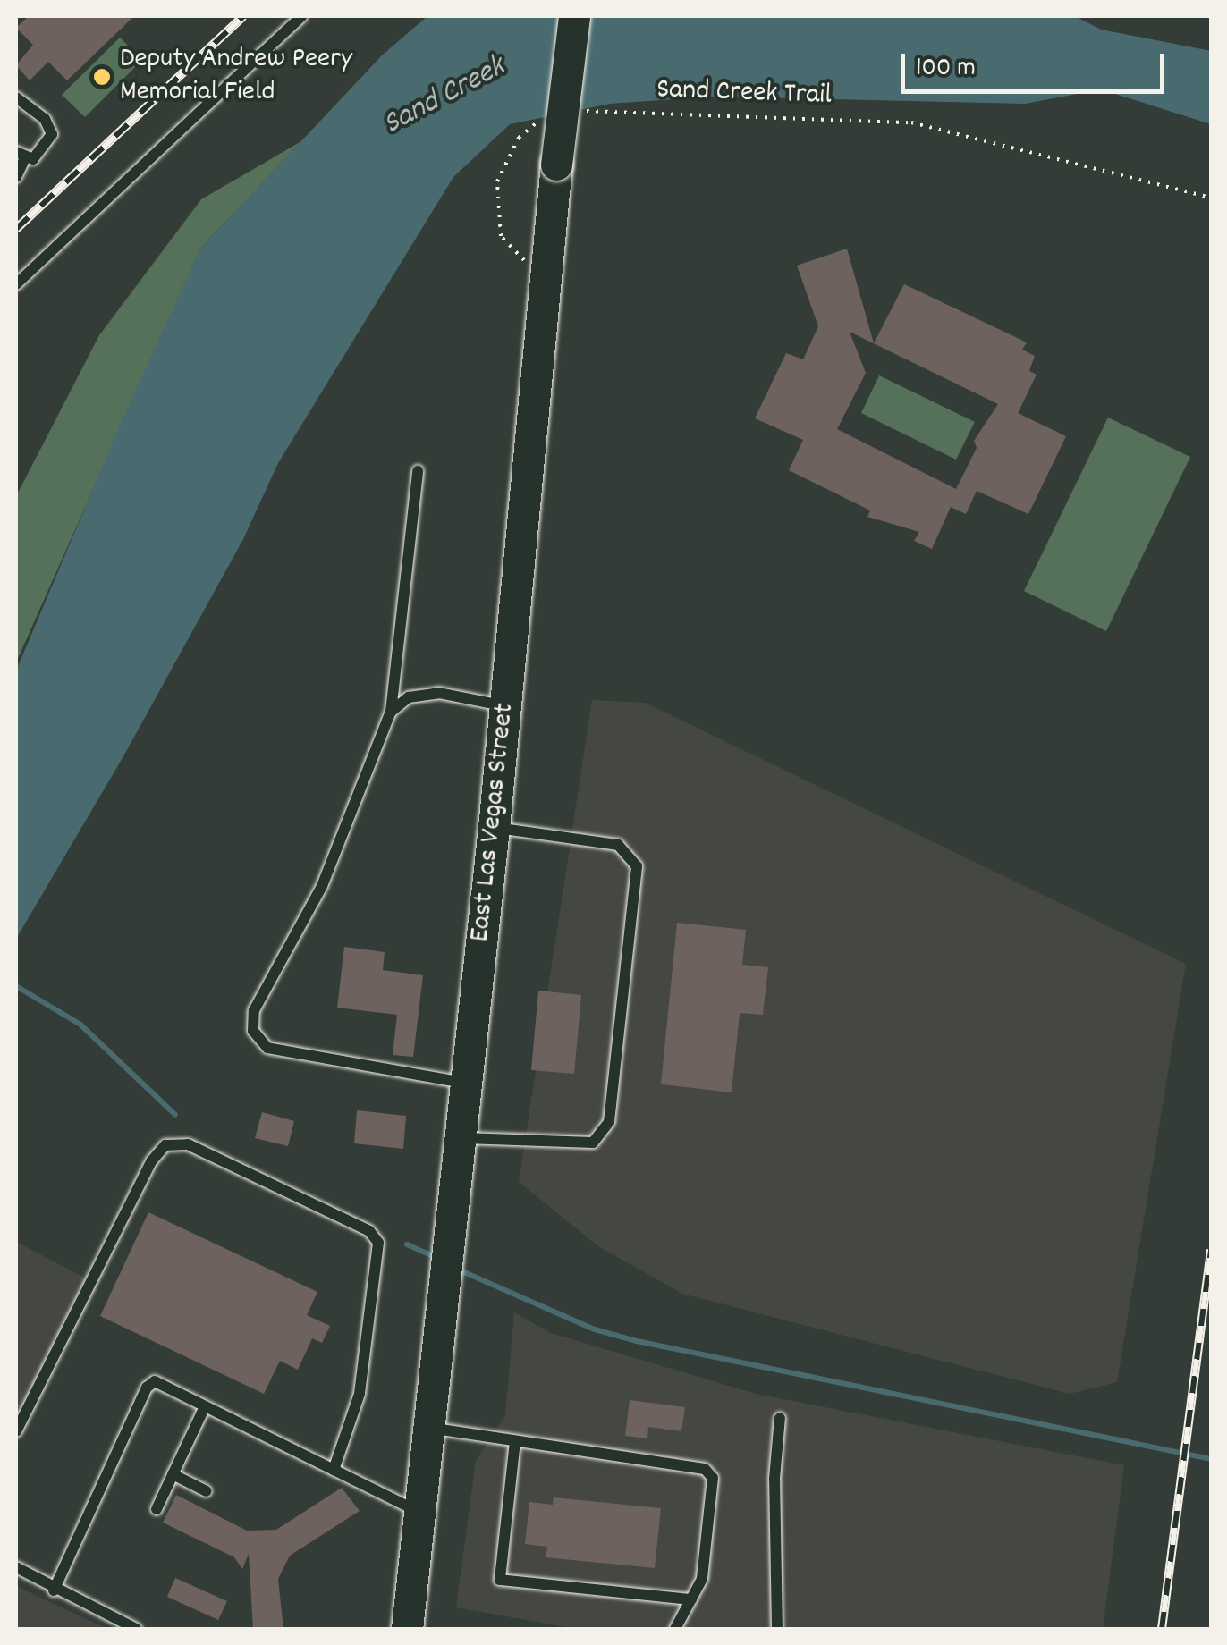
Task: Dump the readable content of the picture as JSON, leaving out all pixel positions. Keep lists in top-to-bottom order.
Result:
{
  "streets": {
    "street": ["East Las Vegas Street"],
    "path": ["Sand Creek Trail"]
  },
  "water": ["Sand Creek"],
  "places": ["Deputy Andrew Peery Memorial Field"],
  "scale_bar": "100 m"
}
